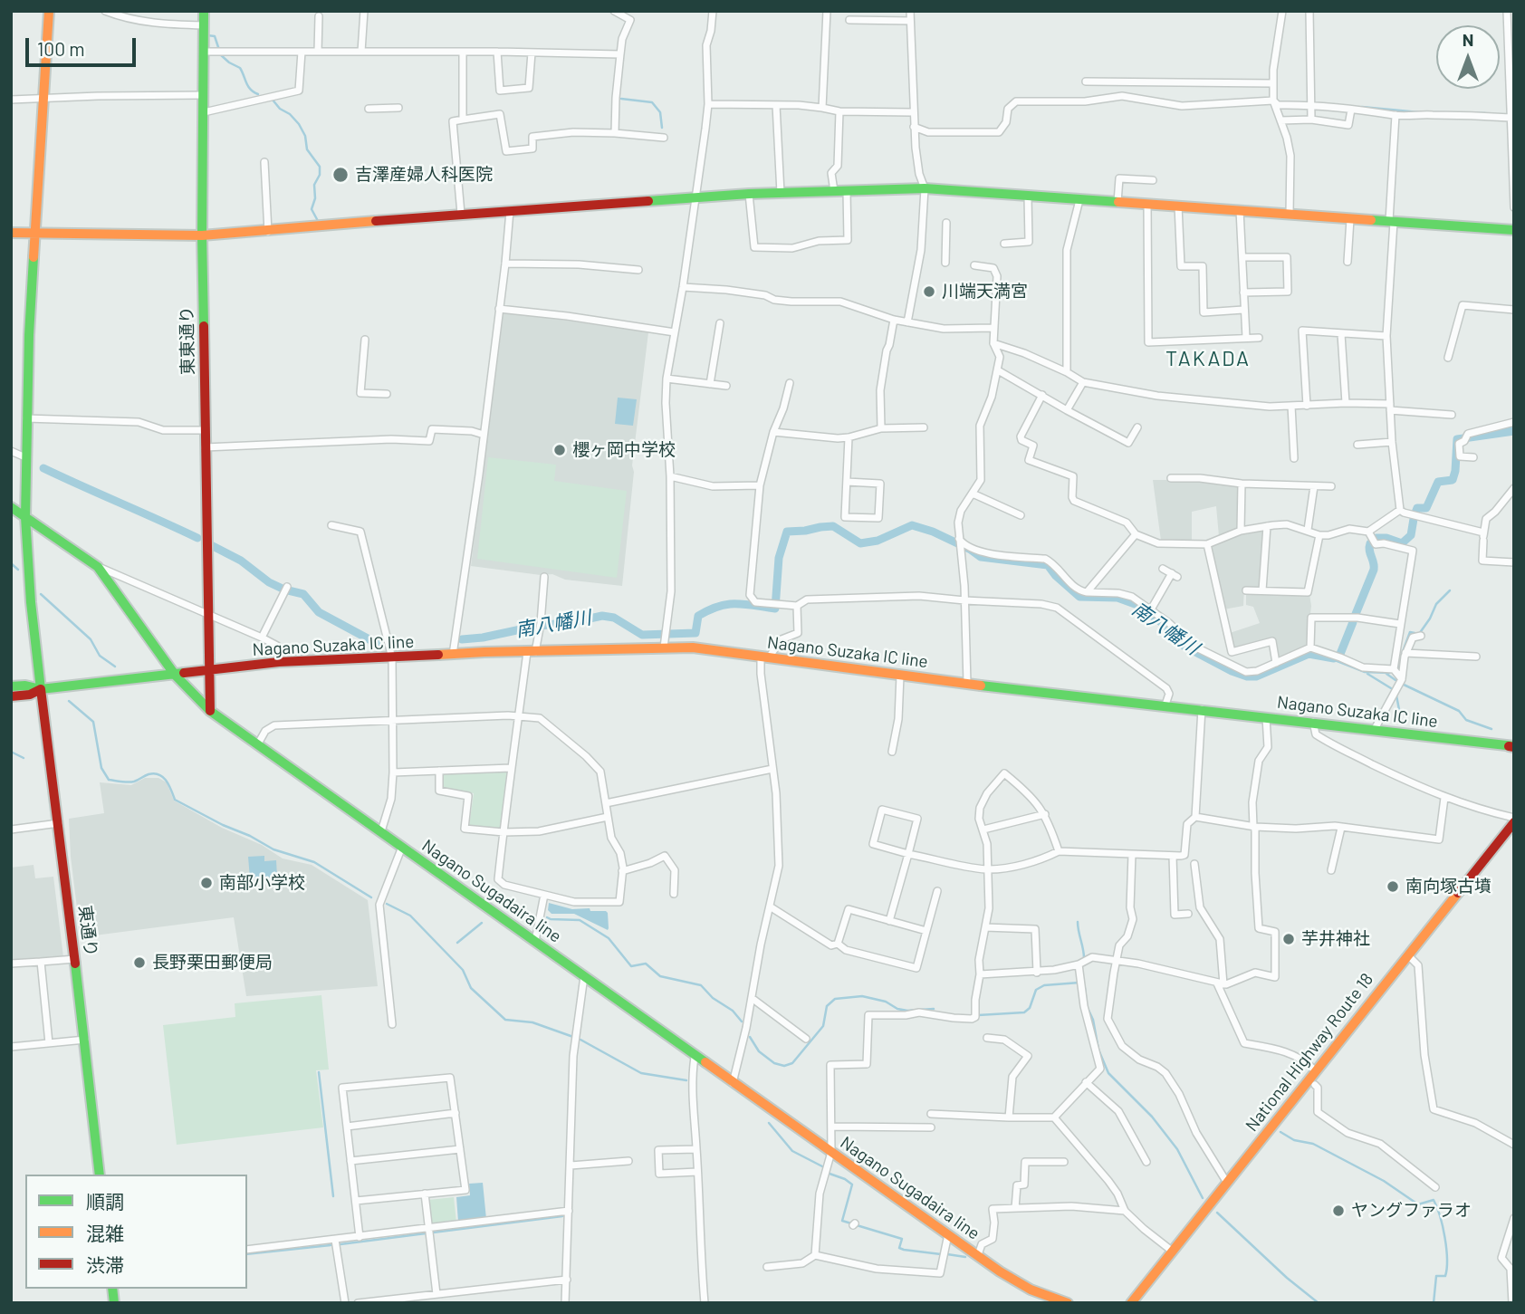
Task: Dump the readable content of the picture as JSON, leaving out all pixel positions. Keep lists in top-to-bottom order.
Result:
{
  "streets": {
    "main road": [
      "東東通り",
      "Nagano Suzaka IC line",
      "Nagano Sugadaira line",
      "東通り",
      "National Highway Route 18"
    ]
  },
  "crossings": [
    ["東東通り", "Nagano Suzaka IC line"],
    ["東東通り", "Nagano Sugadaira line"],
    ["Nagano Suzaka IC line", "Nagano Sugadaira line"]
  ],
  "districts": ["TAKADA"],
  "water": ["南八幡川"],
  "places": [
    "吉澤産婦人科医院",
    "川端天満宮",
    "櫻ヶ岡中学校",
    "南部小学校",
    "南向塚古墳",
    "芋井神社",
    "長野栗田郵便局",
    "ヤングファラオ"
  ],
  "legend": ["順調", "混雑", "渋滞"],
  "scale_bar": "100 m",
  "north": "top"
}
